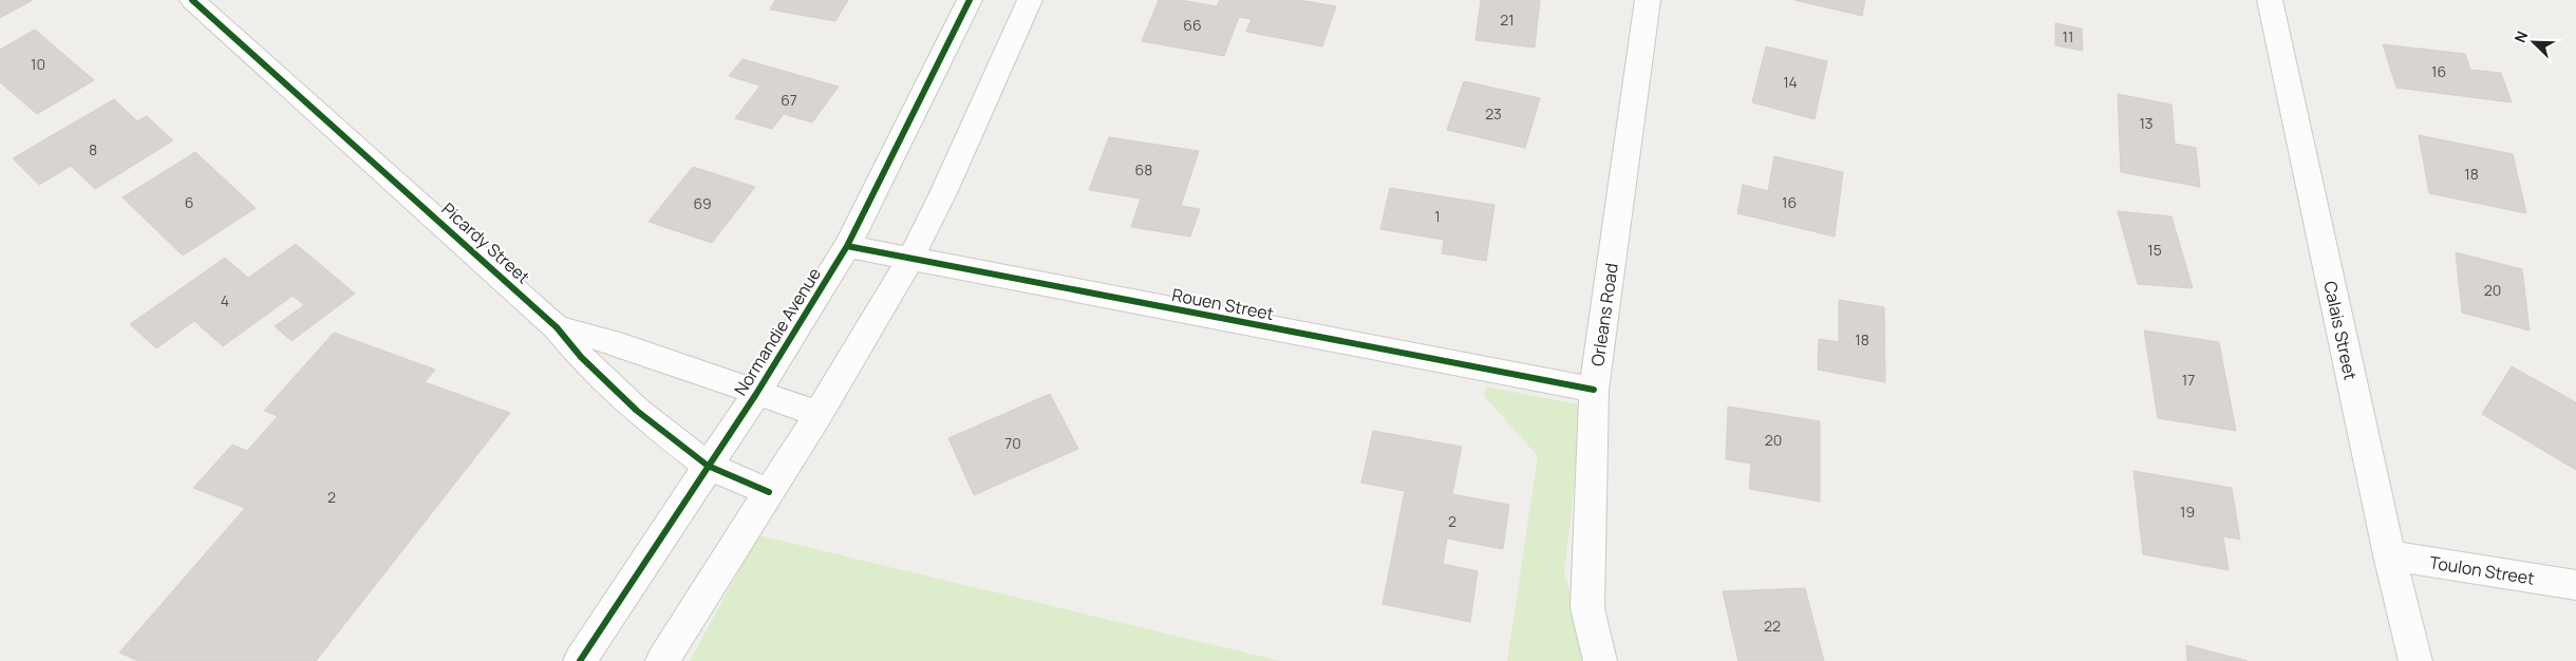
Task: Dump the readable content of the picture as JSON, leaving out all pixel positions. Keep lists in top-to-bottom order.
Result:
{
  "streets": {
    "street": [
      "Picardy Street",
      "Rouen Street",
      "Orleans Road",
      "Calais Street",
      "Normandie Avenue",
      "Toulon Street"
    ]
  },
  "crossings": [
    ["Picardy Street", "Normandie Avenue"],
    ["Rouen Street", "Orleans Road"],
    ["Rouen Street", "Normandie Avenue"],
    ["Calais Street", "Toulon Street"]
  ],
  "house_numbers": [
    "21",
    "66",
    "11",
    "10",
    "16",
    "14",
    "67",
    "23",
    "13",
    "8",
    "68",
    "18",
    "6",
    "16",
    "69",
    "1",
    "15",
    "20",
    "4",
    "18",
    "17",
    "20",
    "70",
    "2",
    "19",
    "2",
    "22"
  ],
  "north": "top left"
}
